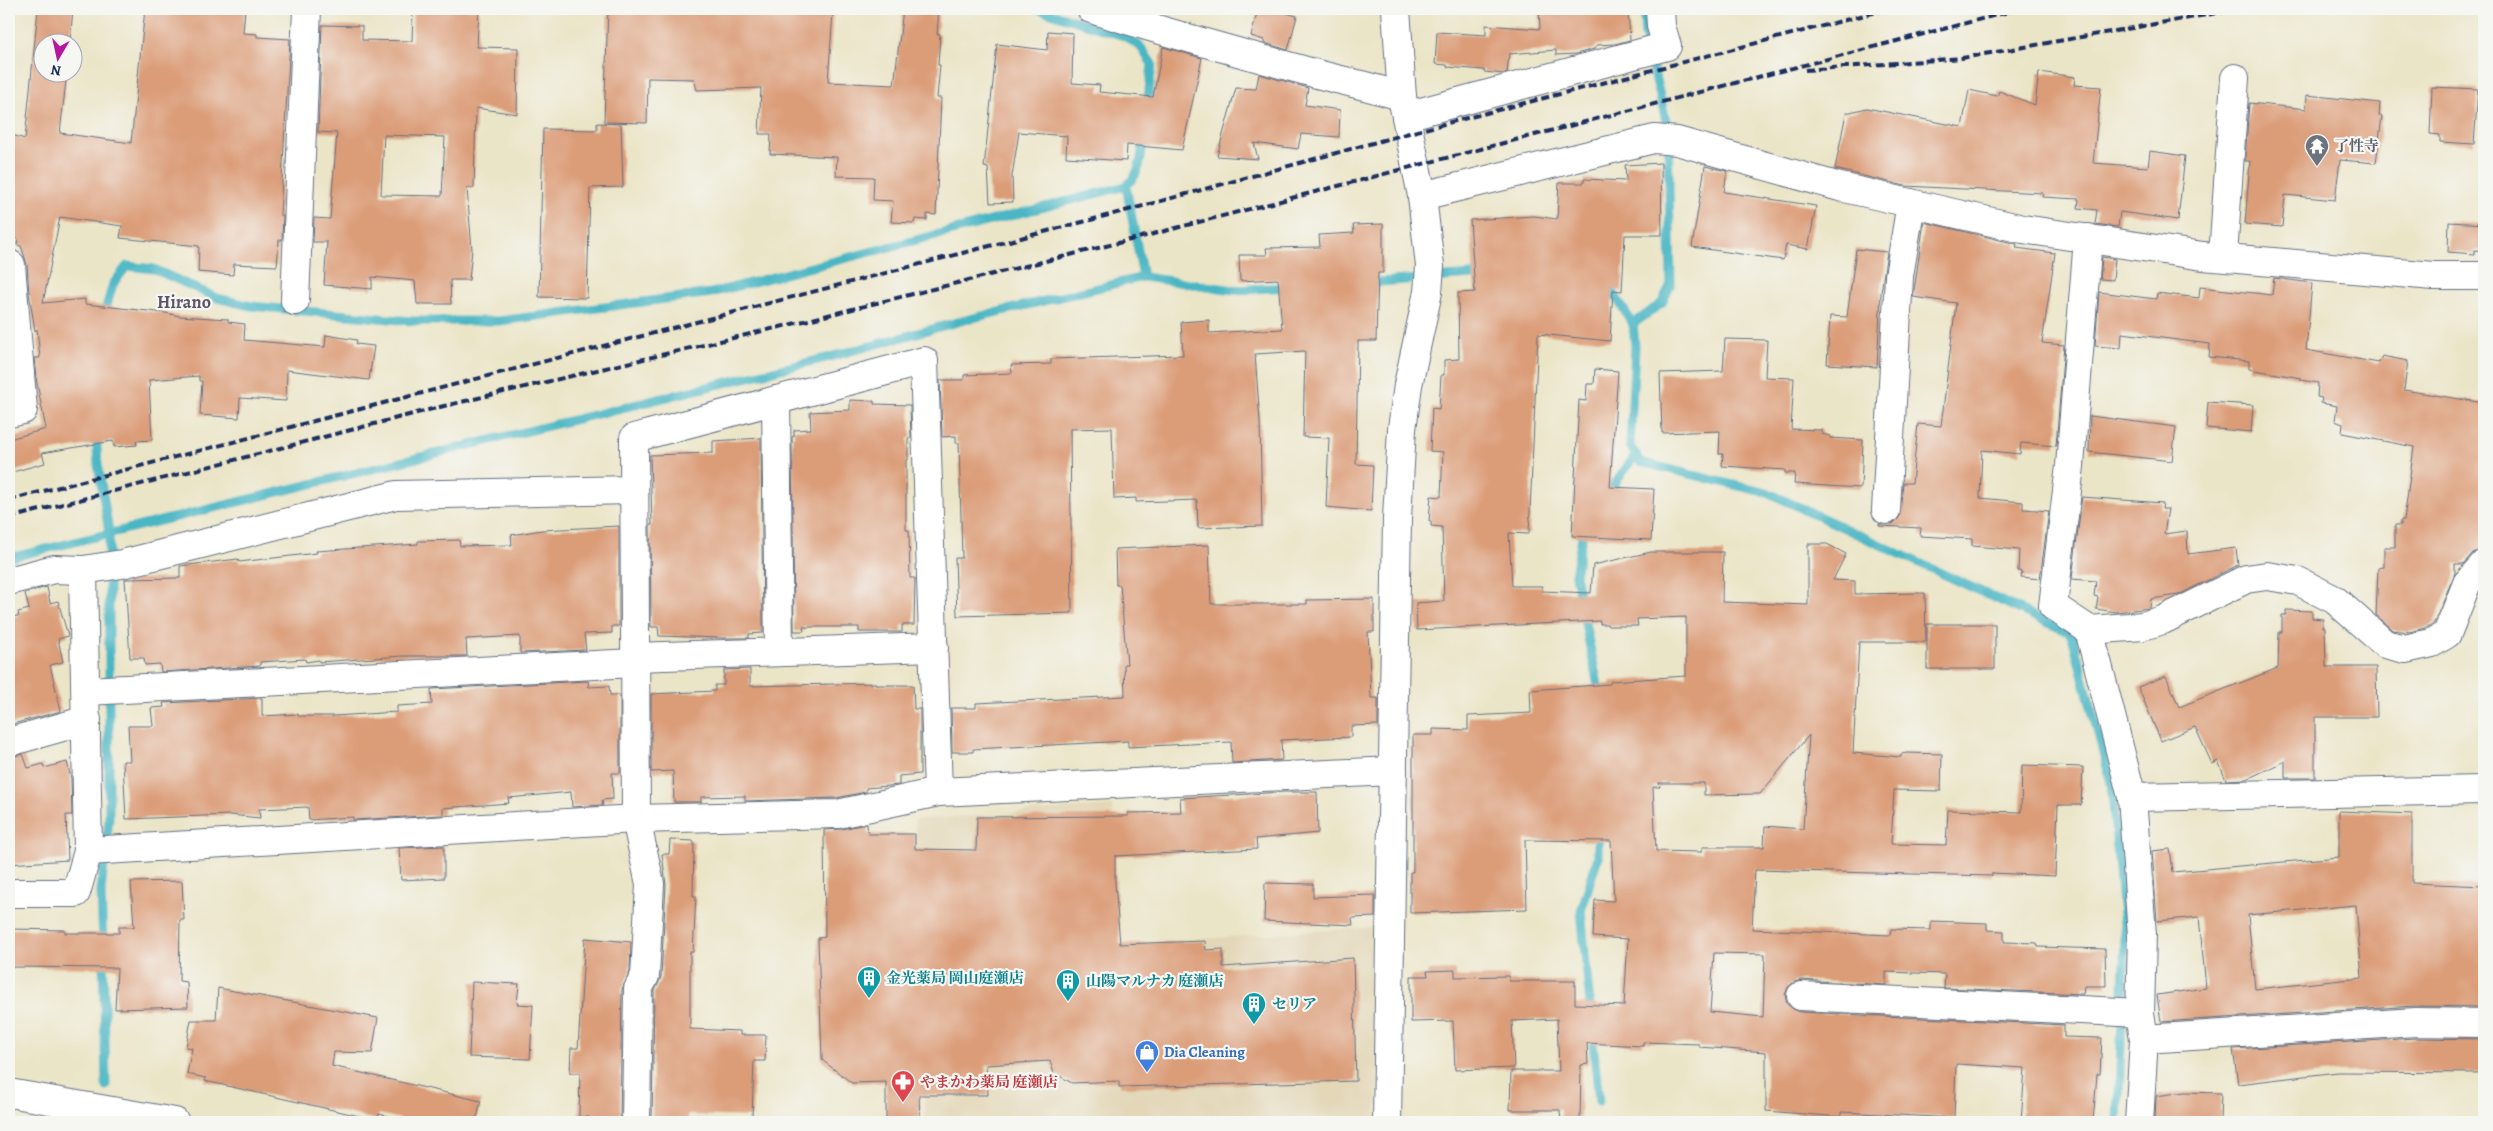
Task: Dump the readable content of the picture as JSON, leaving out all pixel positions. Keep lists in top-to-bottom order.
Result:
{
  "districts": ["Hirano"],
  "places": {
    "temple": ["了性寺"],
    "building": ["金光薬局 岡山庭瀬店", "山陽マルナカ 庭瀬店", "セリア"],
    "shop": ["Dia Cleaning"],
    "pharmacy": ["やまかわ薬局 庭瀬店"]
  },
  "north": "bottom"
}
